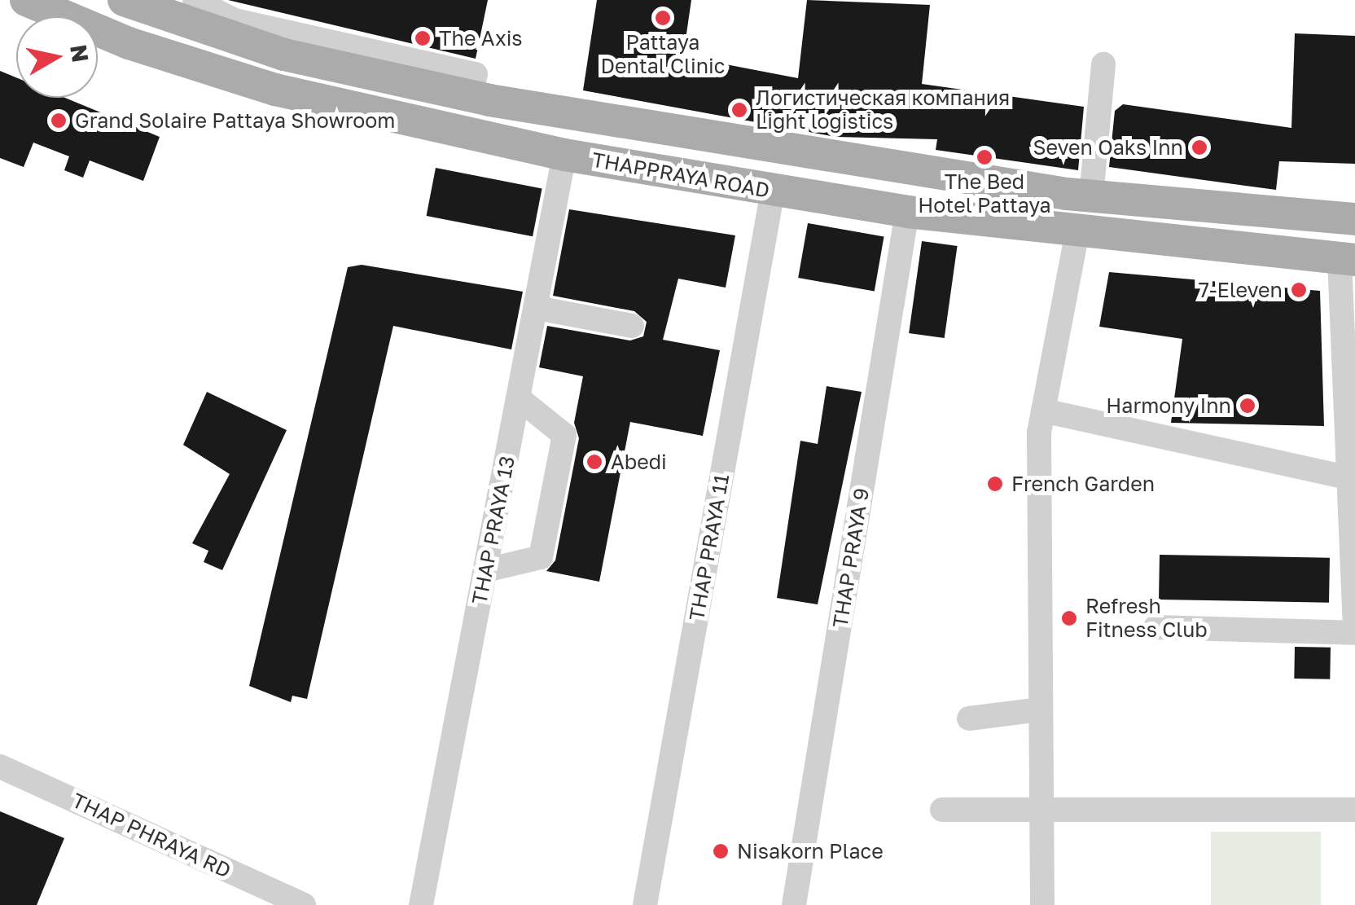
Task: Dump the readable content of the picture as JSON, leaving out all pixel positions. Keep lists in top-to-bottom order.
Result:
{
  "streets": {
    "main road": ["THAPPRAYA ROAD"],
    "street": [
      "THAP PRAYA 13",
      "THAP PRAYA 11",
      "THAP PRAYA 9",
      "THAP PHRAYA RD"
    ]
  },
  "crossings": [
    ["THAPPRAYA ROAD", "THAP PRAYA 13"],
    ["THAPPRAYA ROAD", "THAP PRAYA 11"],
    ["THAPPRAYA ROAD", "THAP PRAYA 9"]
  ],
  "places": [
    "Pattaya Dental Clinic",
    "The Axis",
    "Логистическая компания Light logistics",
    "Grand Solaire Pattaya Showroom",
    "Seven Oaks Inn",
    "The Bed Hotel Pattaya",
    "7-Eleven",
    "Harmony Inn",
    "Abedi",
    "French Garden",
    "Refresh Fitness Club",
    "Nisakorn Place"
  ],
  "north": "right"
}
